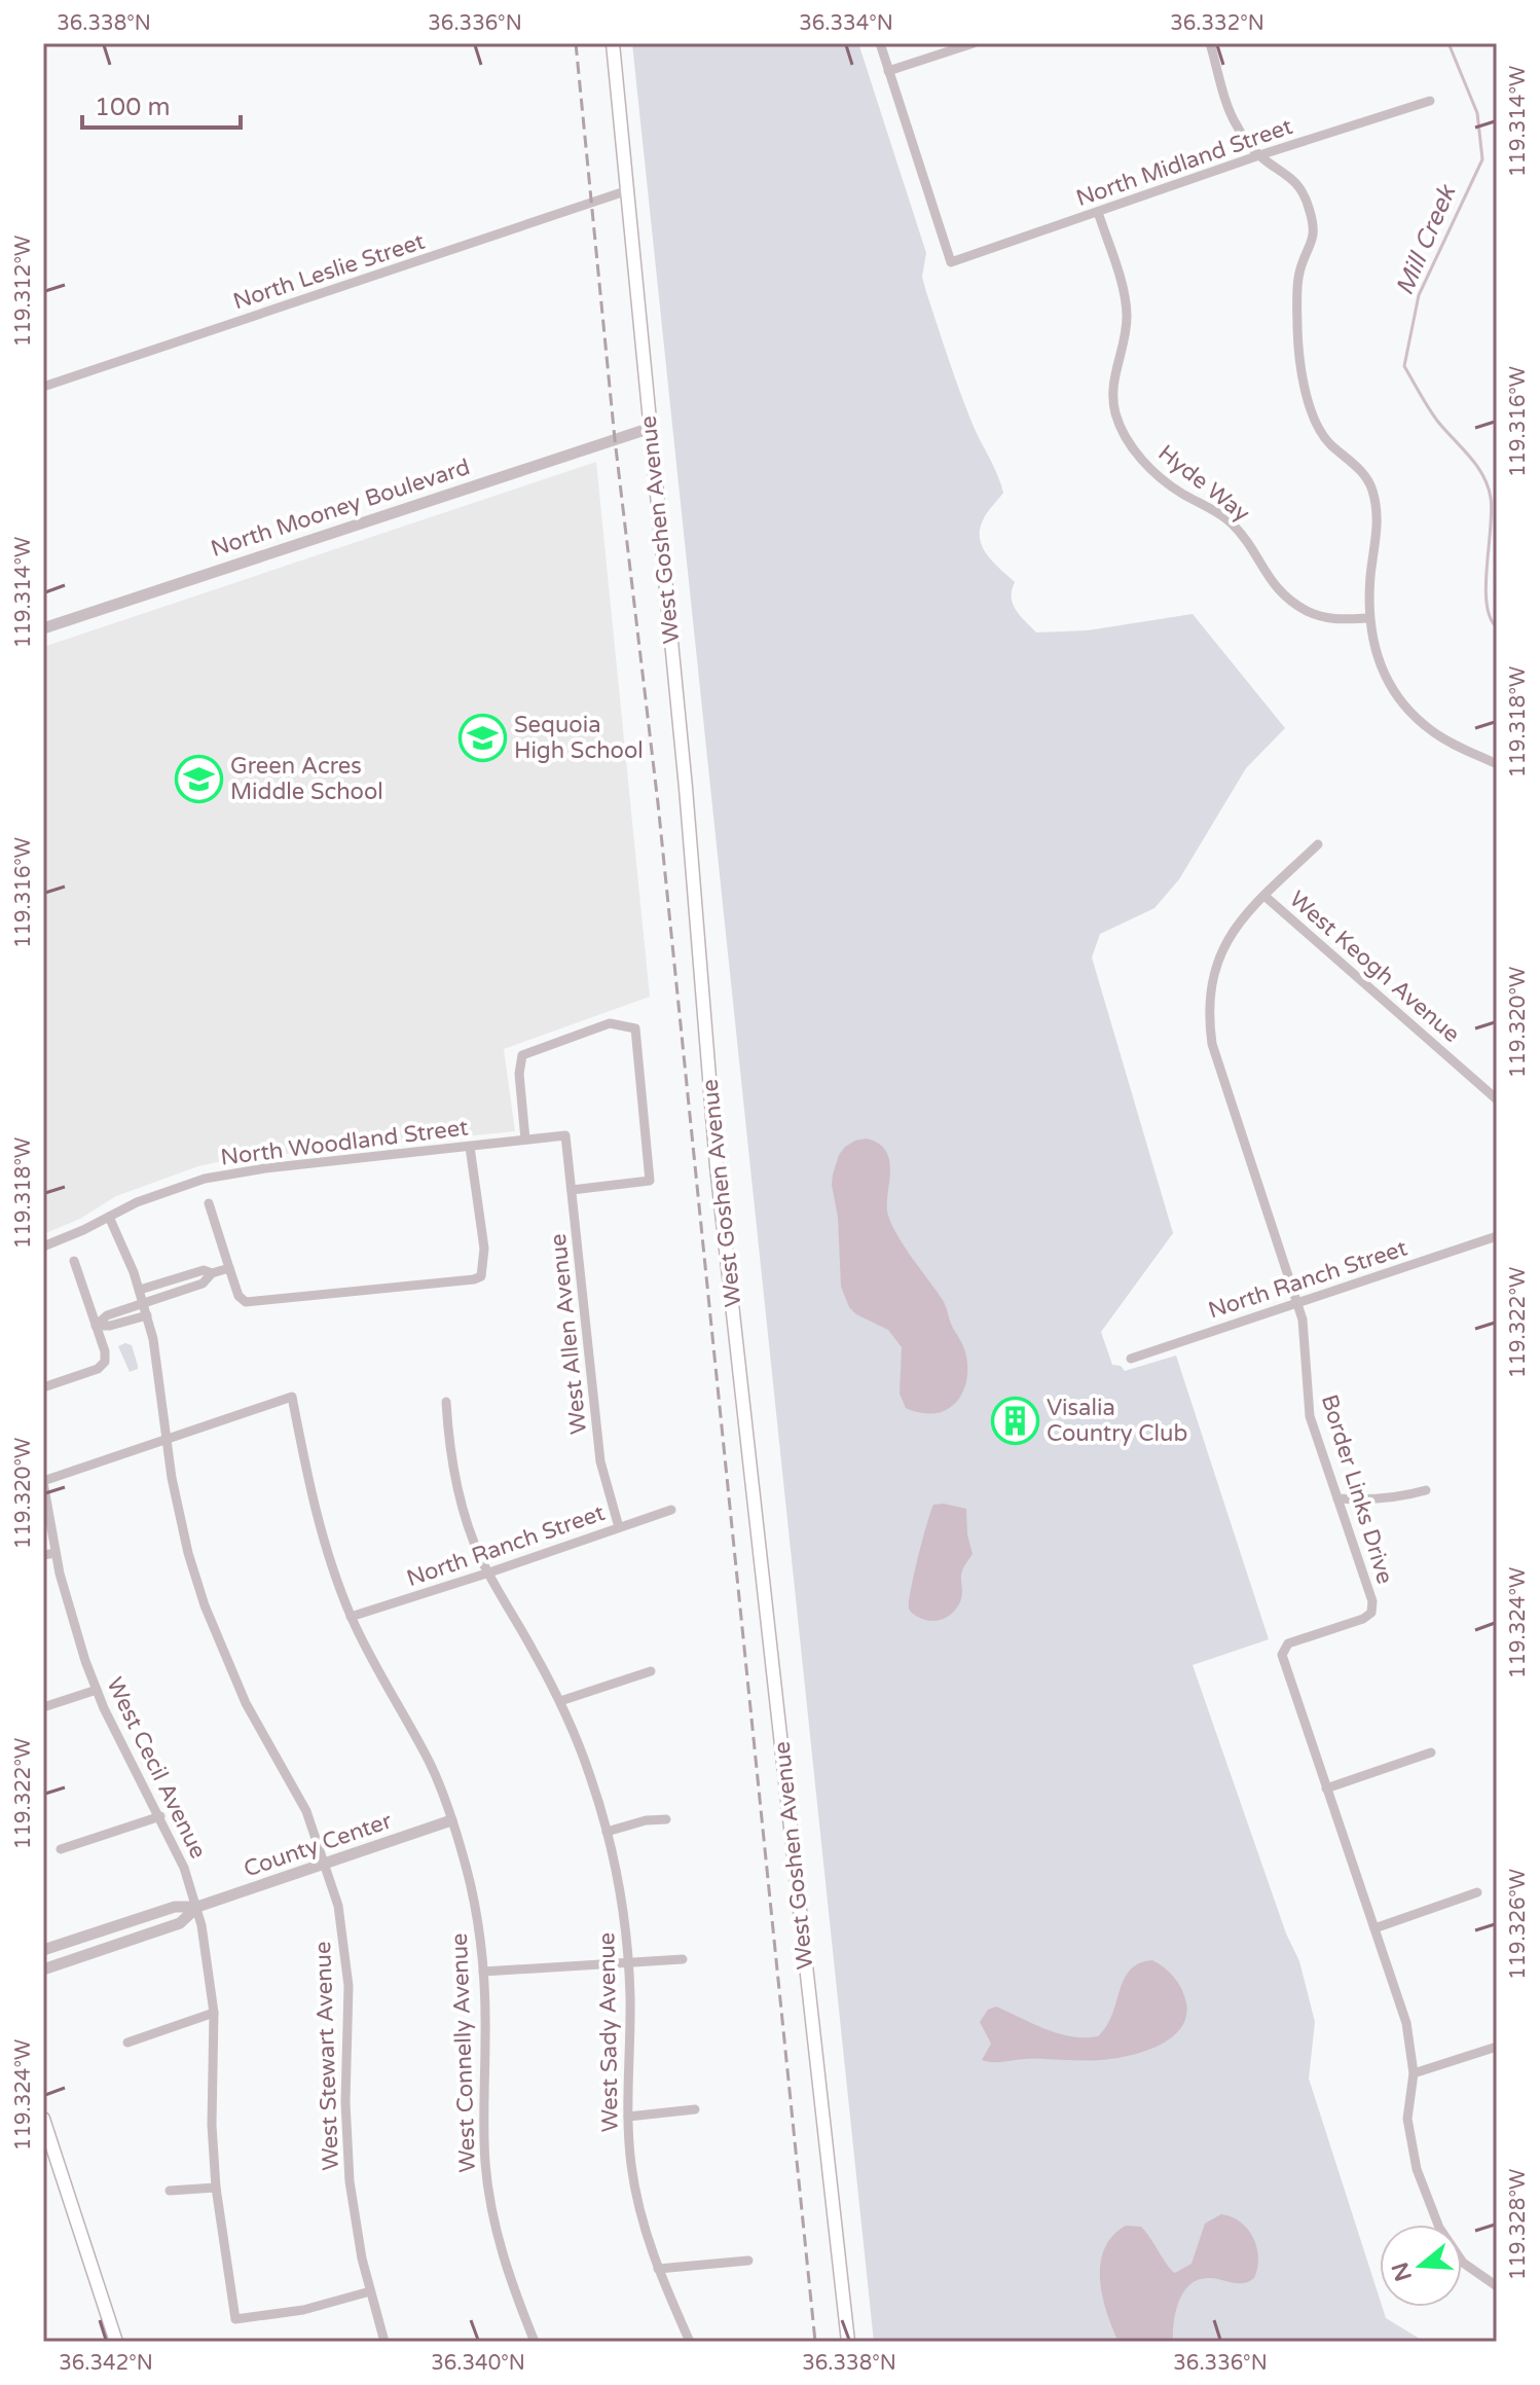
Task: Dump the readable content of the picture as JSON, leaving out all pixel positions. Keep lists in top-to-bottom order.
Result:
{
  "streets": {
    "main road": ["West Goshen Avenue"],
    "street": [
      "North Midland Street",
      "North Leslie Street",
      "Hyde Way",
      "North Mooney Boulevard",
      "West Keogh Avenue",
      "North Woodland Street",
      "North Ranch Street",
      "West Allen Avenue",
      "Border Links Drive",
      "West Cecil Avenue",
      "County Center",
      "West Sady Avenue",
      "West Connelly Avenue",
      "West Stewart Avenue"
    ]
  },
  "crossings": [
    ["North Midland Street", "Hyde Way"],
    ["North Leslie Street", "West Goshen Avenue"],
    ["North Mooney Boulevard", "West Goshen Avenue"],
    ["West Keogh Avenue", "Border Links Drive"],
    ["North Woodland Street", "West Allen Avenue"],
    ["North Woodland Street", "West Stewart Avenue"],
    ["North Ranch Street", "West Allen Avenue"],
    ["North Ranch Street", "Border Links Drive"],
    ["North Ranch Street", "West Sady Avenue"],
    ["North Ranch Street", "West Connelly Avenue"],
    ["West Cecil Avenue", "County Center"],
    ["West Cecil Avenue", "West Stewart Avenue"],
    ["County Center", "West Connelly Avenue"],
    ["County Center", "West Stewart Avenue"],
    ["West Connelly Avenue", "West Stewart Avenue"]
  ],
  "water": ["Mill Creek"],
  "places": {
    "school or university": ["Sequoia High School", "Green Acres Middle School"],
    "building": ["Visalia Country Club"]
  },
  "scale_bar": "100 m",
  "north": "left",
  "coordinates": [
    "36.338°N",
    "36.336°N",
    "36.334°N",
    "36.332°N",
    "119.314°W",
    "119.312°W",
    "119.316°W",
    "119.318°W",
    "119.320°W",
    "119.322°W",
    "119.324°W",
    "119.326°W",
    "119.328°W",
    "36.342°N",
    "36.340°N"
  ]
}
